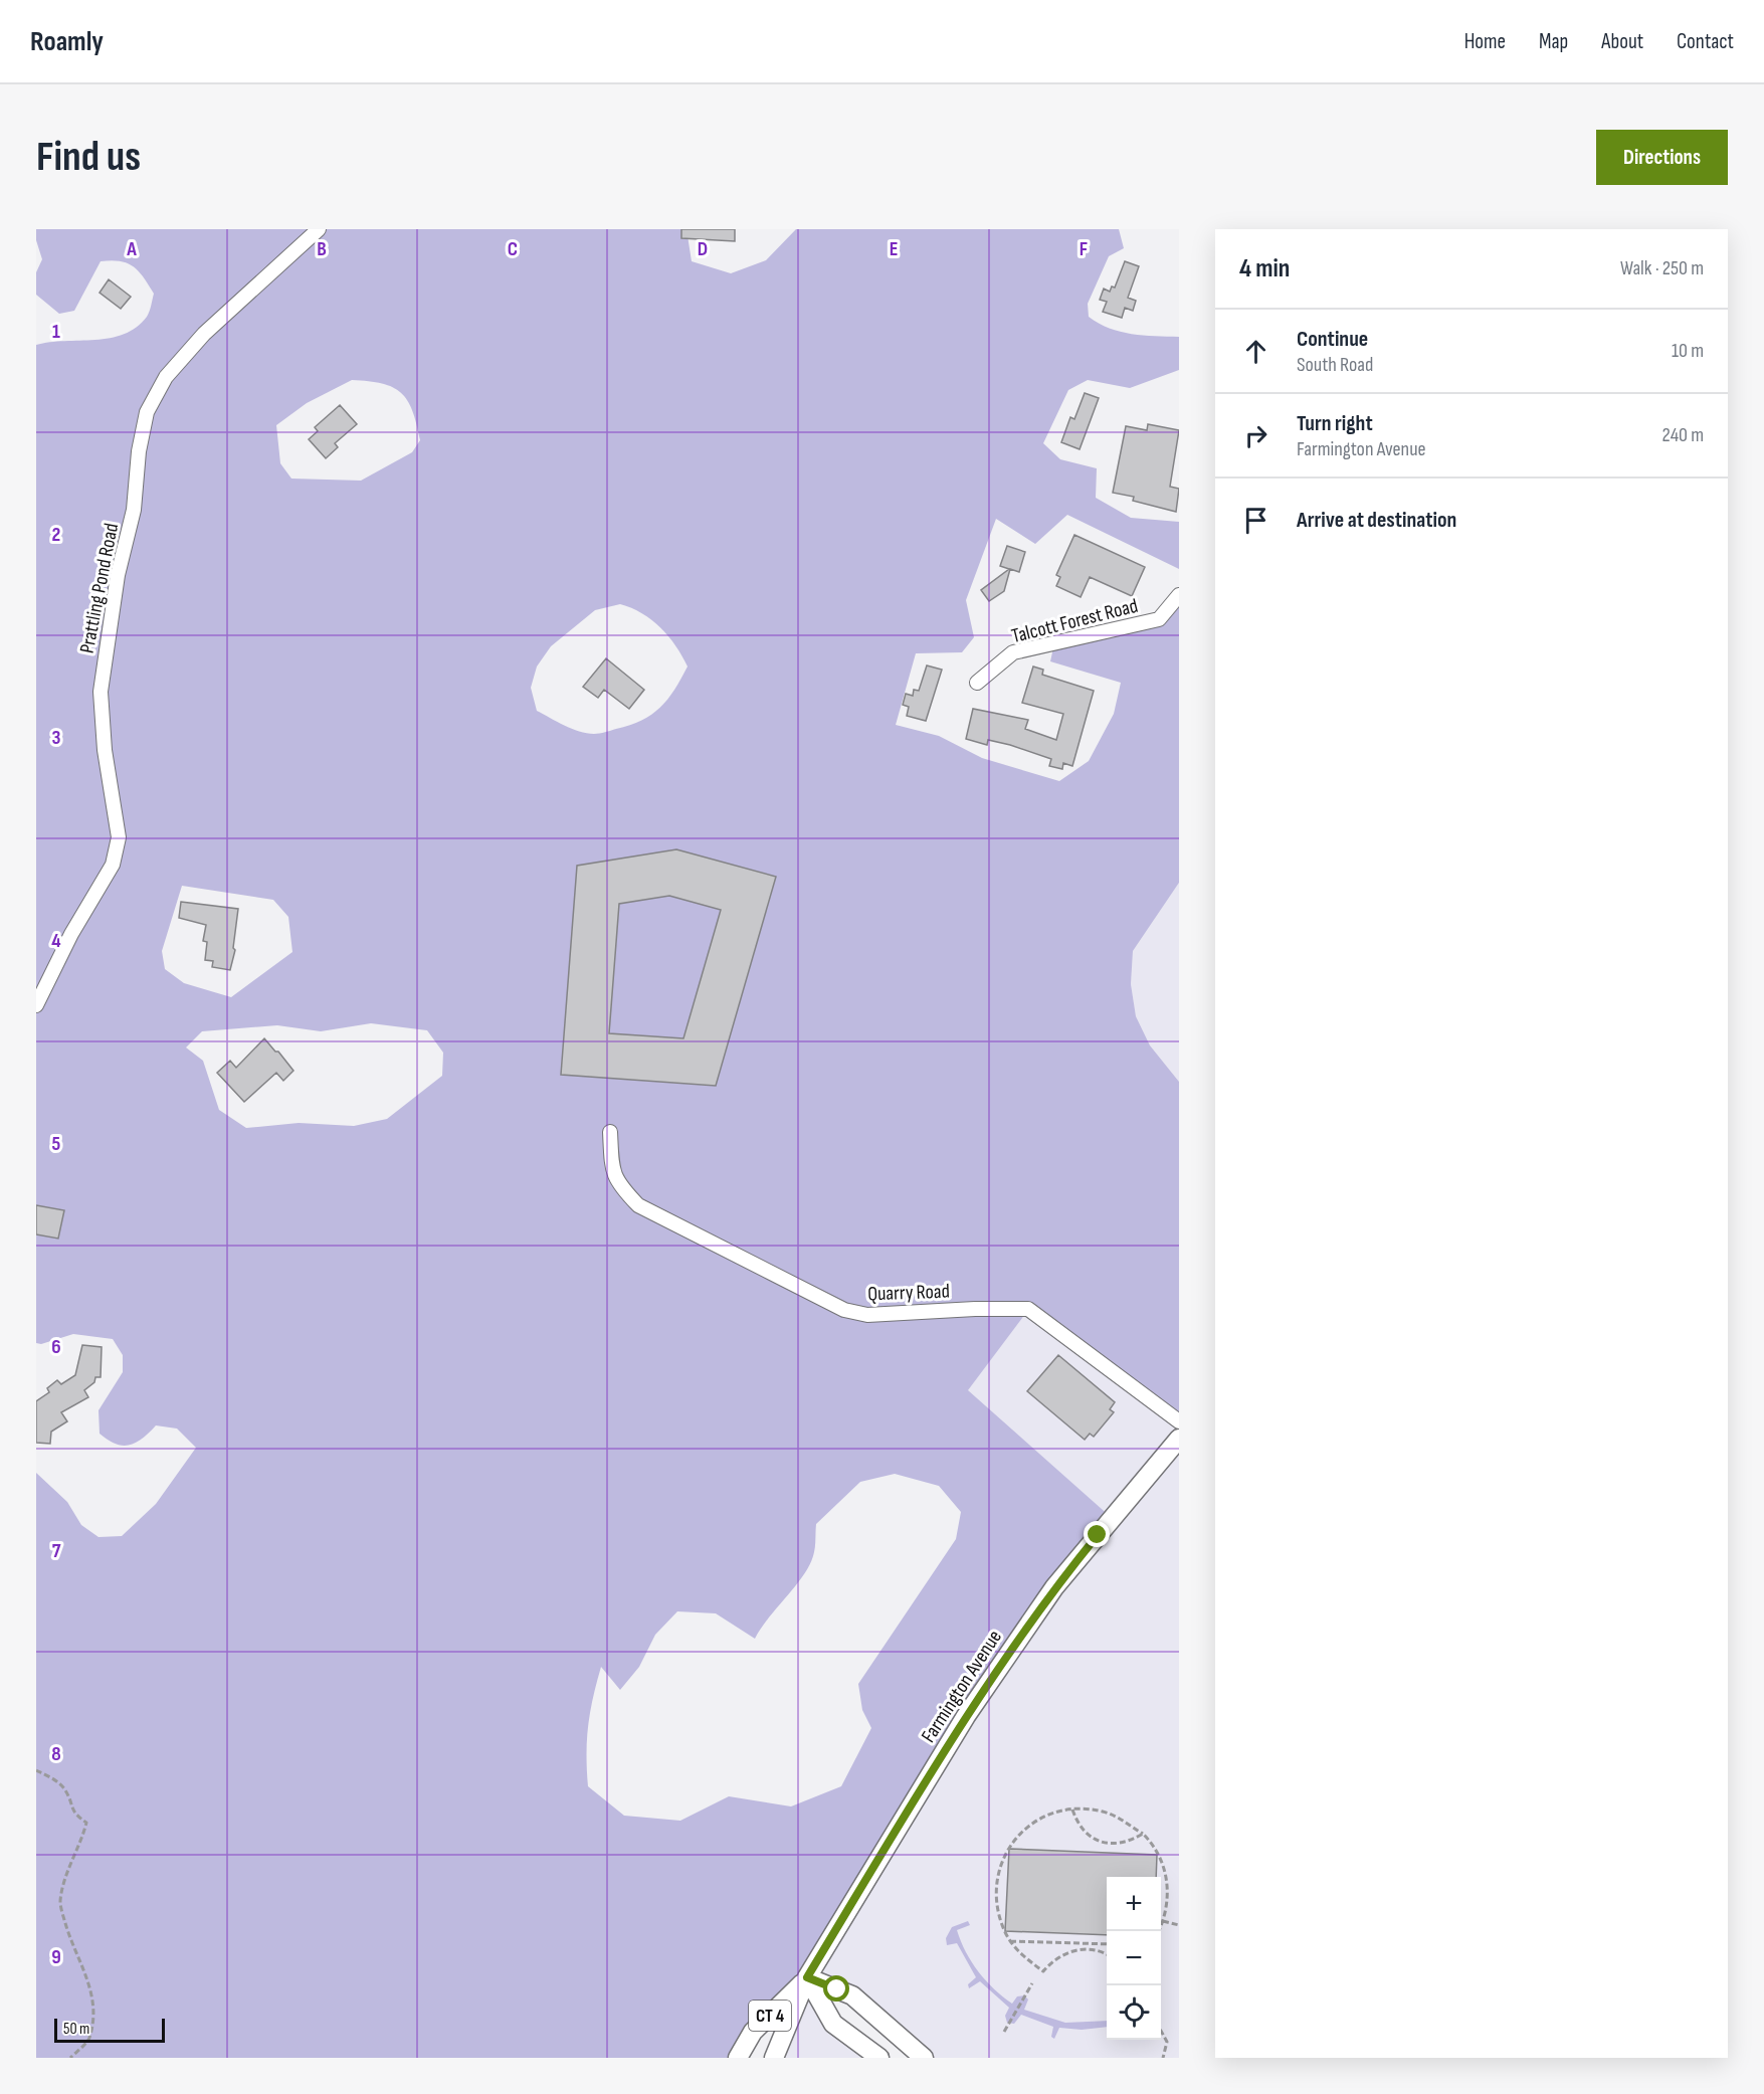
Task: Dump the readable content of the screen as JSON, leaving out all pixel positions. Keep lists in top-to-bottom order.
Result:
{
  "streets": {
    "main road": ["Farmington Avenue", "CT 4"],
    "street": ["Prattling Pond Road", "Talcott Forest Road", "Quarry Road"]
  },
  "scale_bar": "50 m",
  "page": {
    "header": "Roamly",
    "nav": [
      "Home",
      "Map",
      "About",
      "Contact"
    ],
    "buttons": "Directions",
    "title": "Find us",
    "heading": ["4 min", "Walk · 250 m"],
    "list": [
      ["Continue", "South Road", "10 m"],
      ["Turn right", "Farmington Avenue", "240 m"],
      "Arrive at destination"
    ],
    "map_buttons": ["+", "−"],
    "scale": "50 m"
  },
  "grid": {
    "columns": [
      "A",
      "B",
      "C",
      "D",
      "E",
      "F"
    ],
    "rows": [
      "1",
      "2",
      "3",
      "4",
      "5",
      "6",
      "7",
      "8",
      "9"
    ]
  }
}
